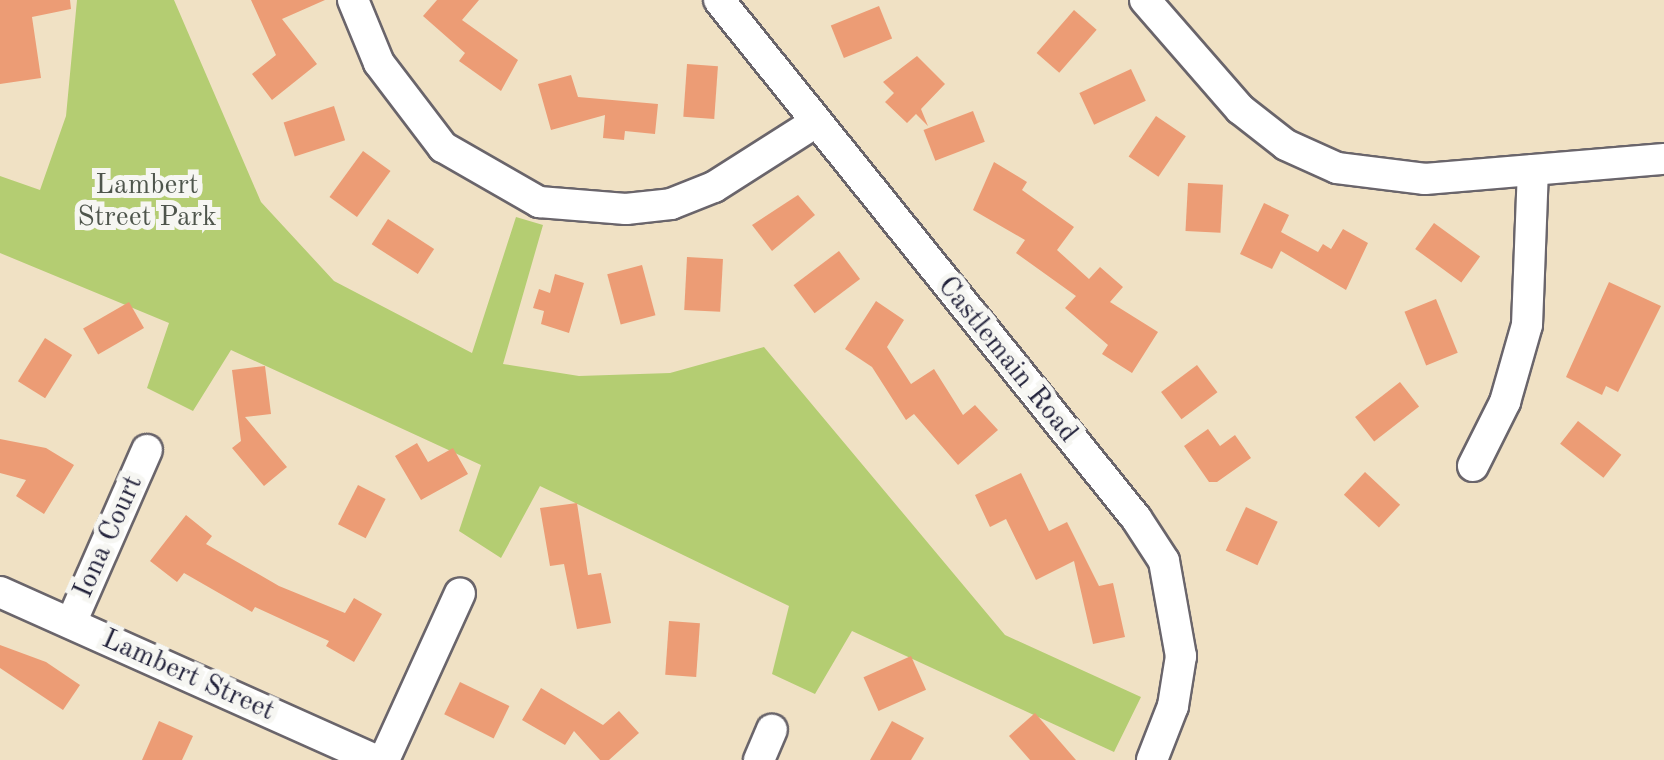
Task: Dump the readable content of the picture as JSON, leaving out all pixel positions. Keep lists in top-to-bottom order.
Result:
{
  "streets": {
    "street": ["Castlemain Road", "Iona Court", "Lambert Street"]
  },
  "crossings": [
    ["Iona Court", "Lambert Street"]
  ],
  "parks": ["Lambert Street Park"]
}
